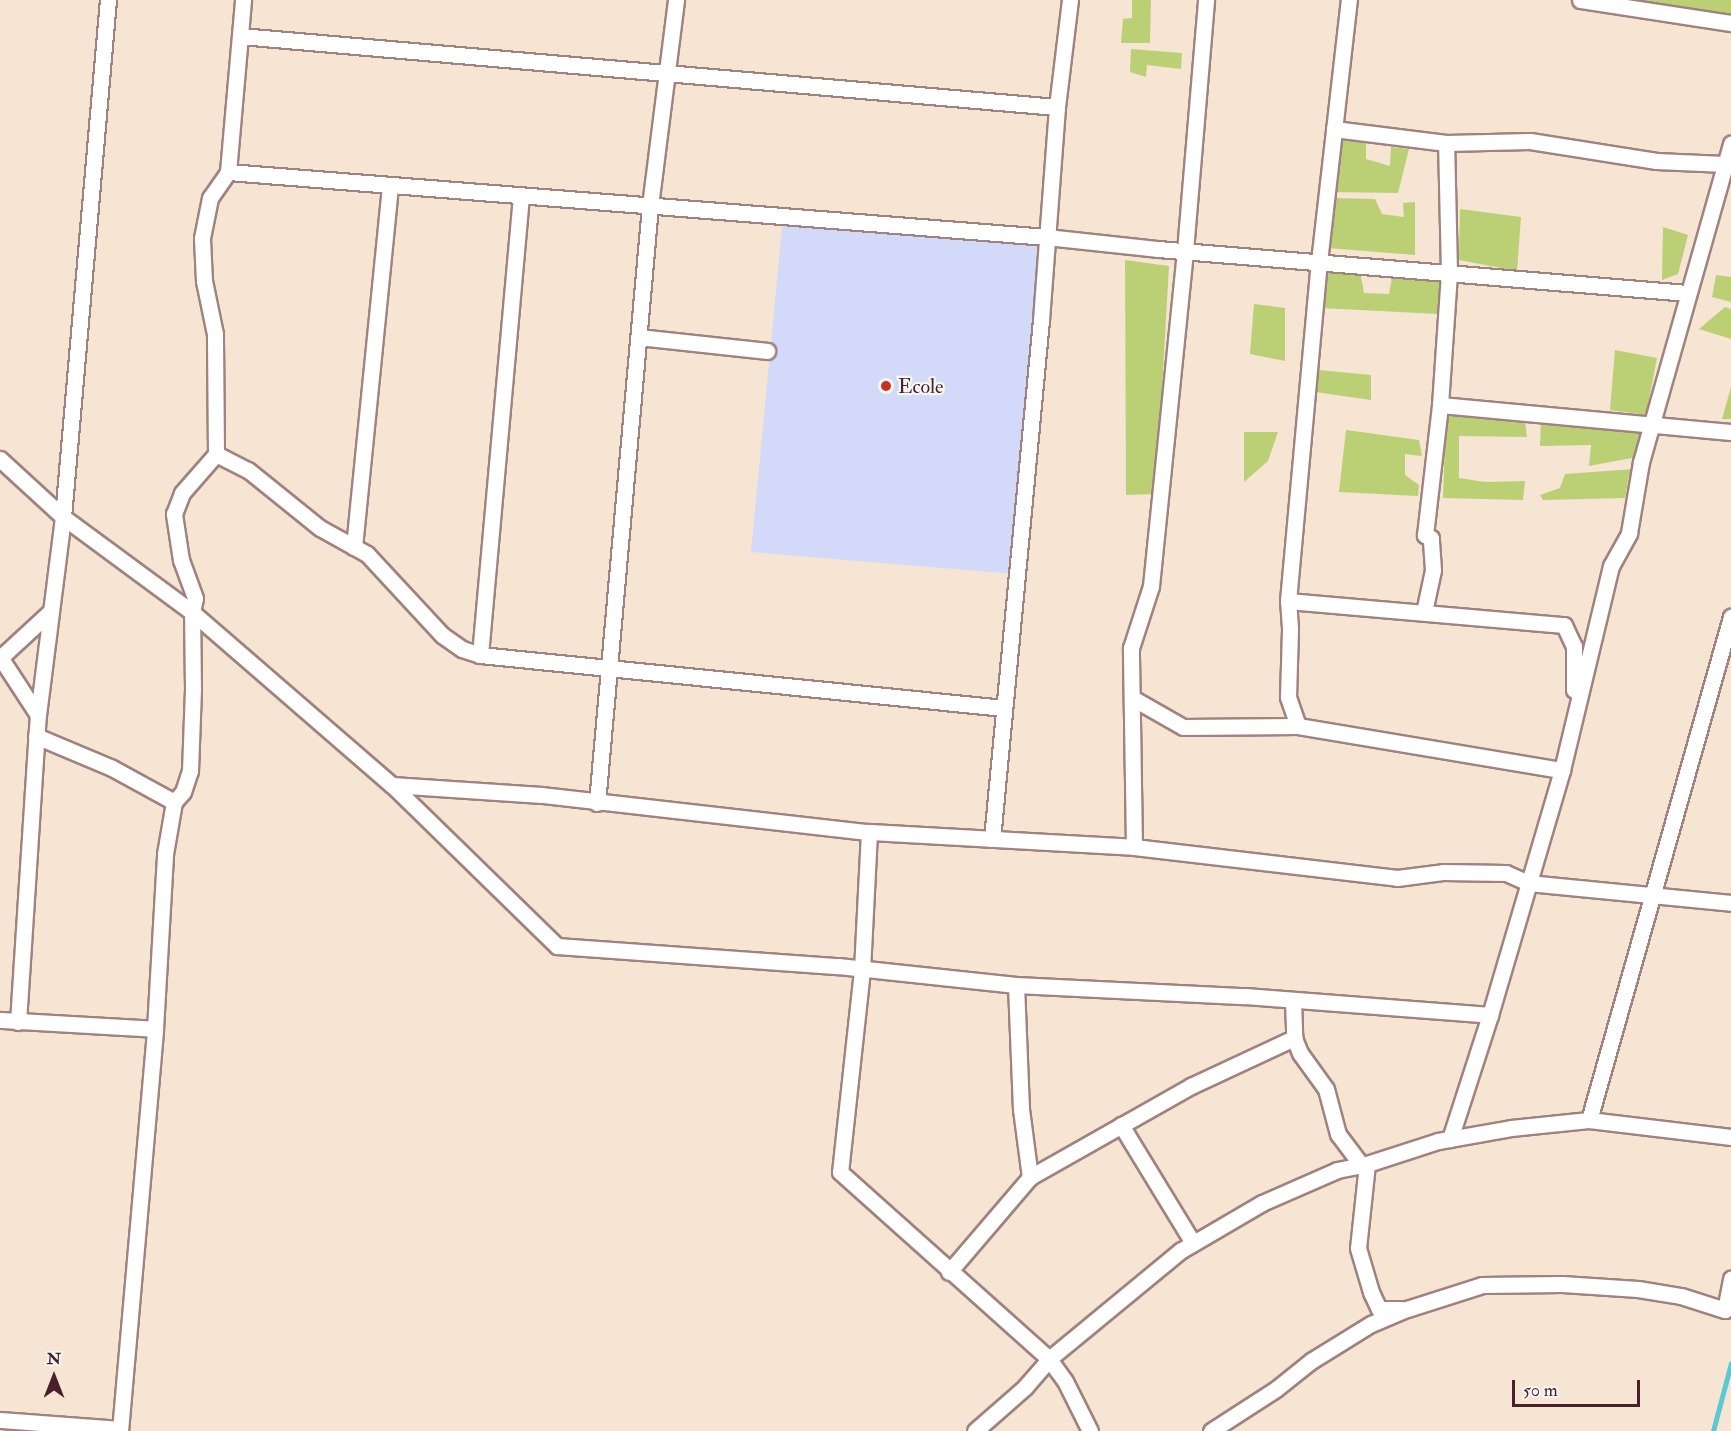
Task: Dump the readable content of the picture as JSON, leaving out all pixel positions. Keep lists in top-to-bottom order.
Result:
{
  "places": ["Ecole"],
  "scale_bar": "50 m",
  "north": "top"
}
